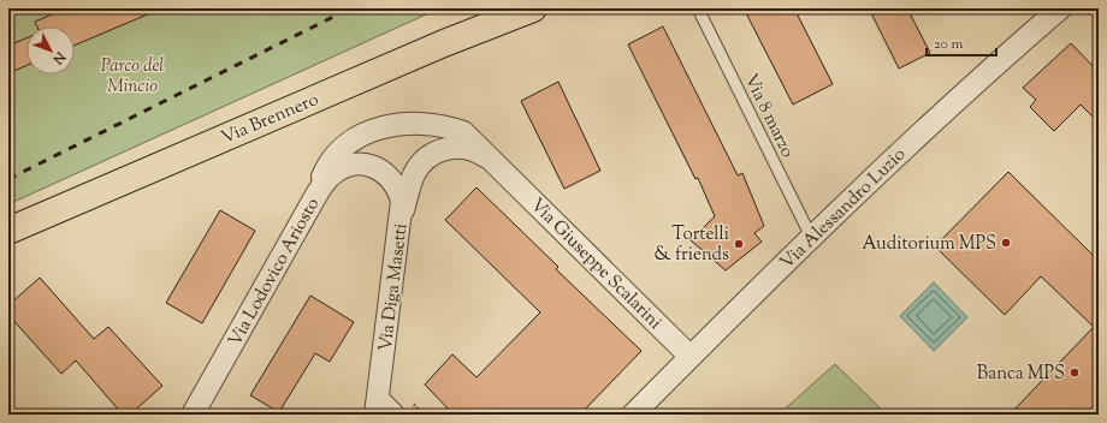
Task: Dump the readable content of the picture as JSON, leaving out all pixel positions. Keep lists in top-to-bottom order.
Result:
{
  "streets": {
    "main road": ["Via Brennero"],
    "street": [
      "Via Alessandro Luzio",
      "Via Giuseppe Scalarini",
      "Via Lodovico Ariosto",
      "Via Diga Masetti"
    ],
    "lane": ["Via 8 marzo"]
  },
  "crossings": [
    ["Via 8 marzo", "Via Alessandro Luzio"],
    ["Via Alessandro Luzio", "Via Giuseppe Scalarini"],
    ["Via Lodovico Ariosto", "Via Diga Masetti"]
  ],
  "parks": ["Parco del Mincio"],
  "places": ["Auditorium MPS", "Tortelli & friends", "Banca MPS"],
  "scale_bar": "20 m",
  "north": "bottom right"
}
